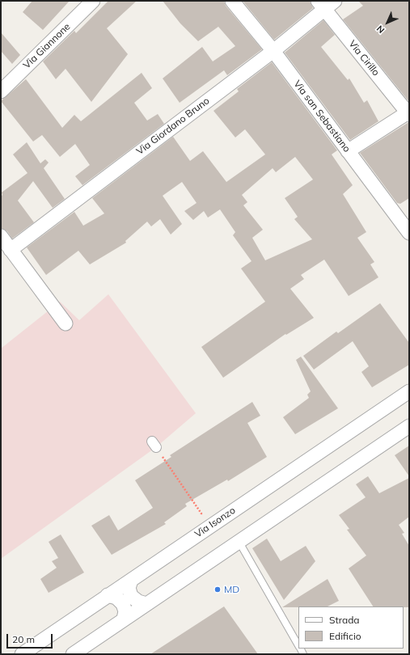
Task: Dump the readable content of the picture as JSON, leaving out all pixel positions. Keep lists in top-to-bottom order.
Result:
{
  "streets": {
    "street": [
      "Via Giannone",
      "Via Cirillo",
      "Via san Sebastiano",
      "Via Giordano Bruno",
      "Via Isonzo"
    ]
  },
  "crossings": [
    ["Via Cirillo", "Via Giordano Bruno"],
    ["Via san Sebastiano", "Via Giordano Bruno"]
  ],
  "places": ["MD"],
  "legend": ["Strada", "Edificio"],
  "scale_bar": "20 m",
  "north": "bottom left"
}
